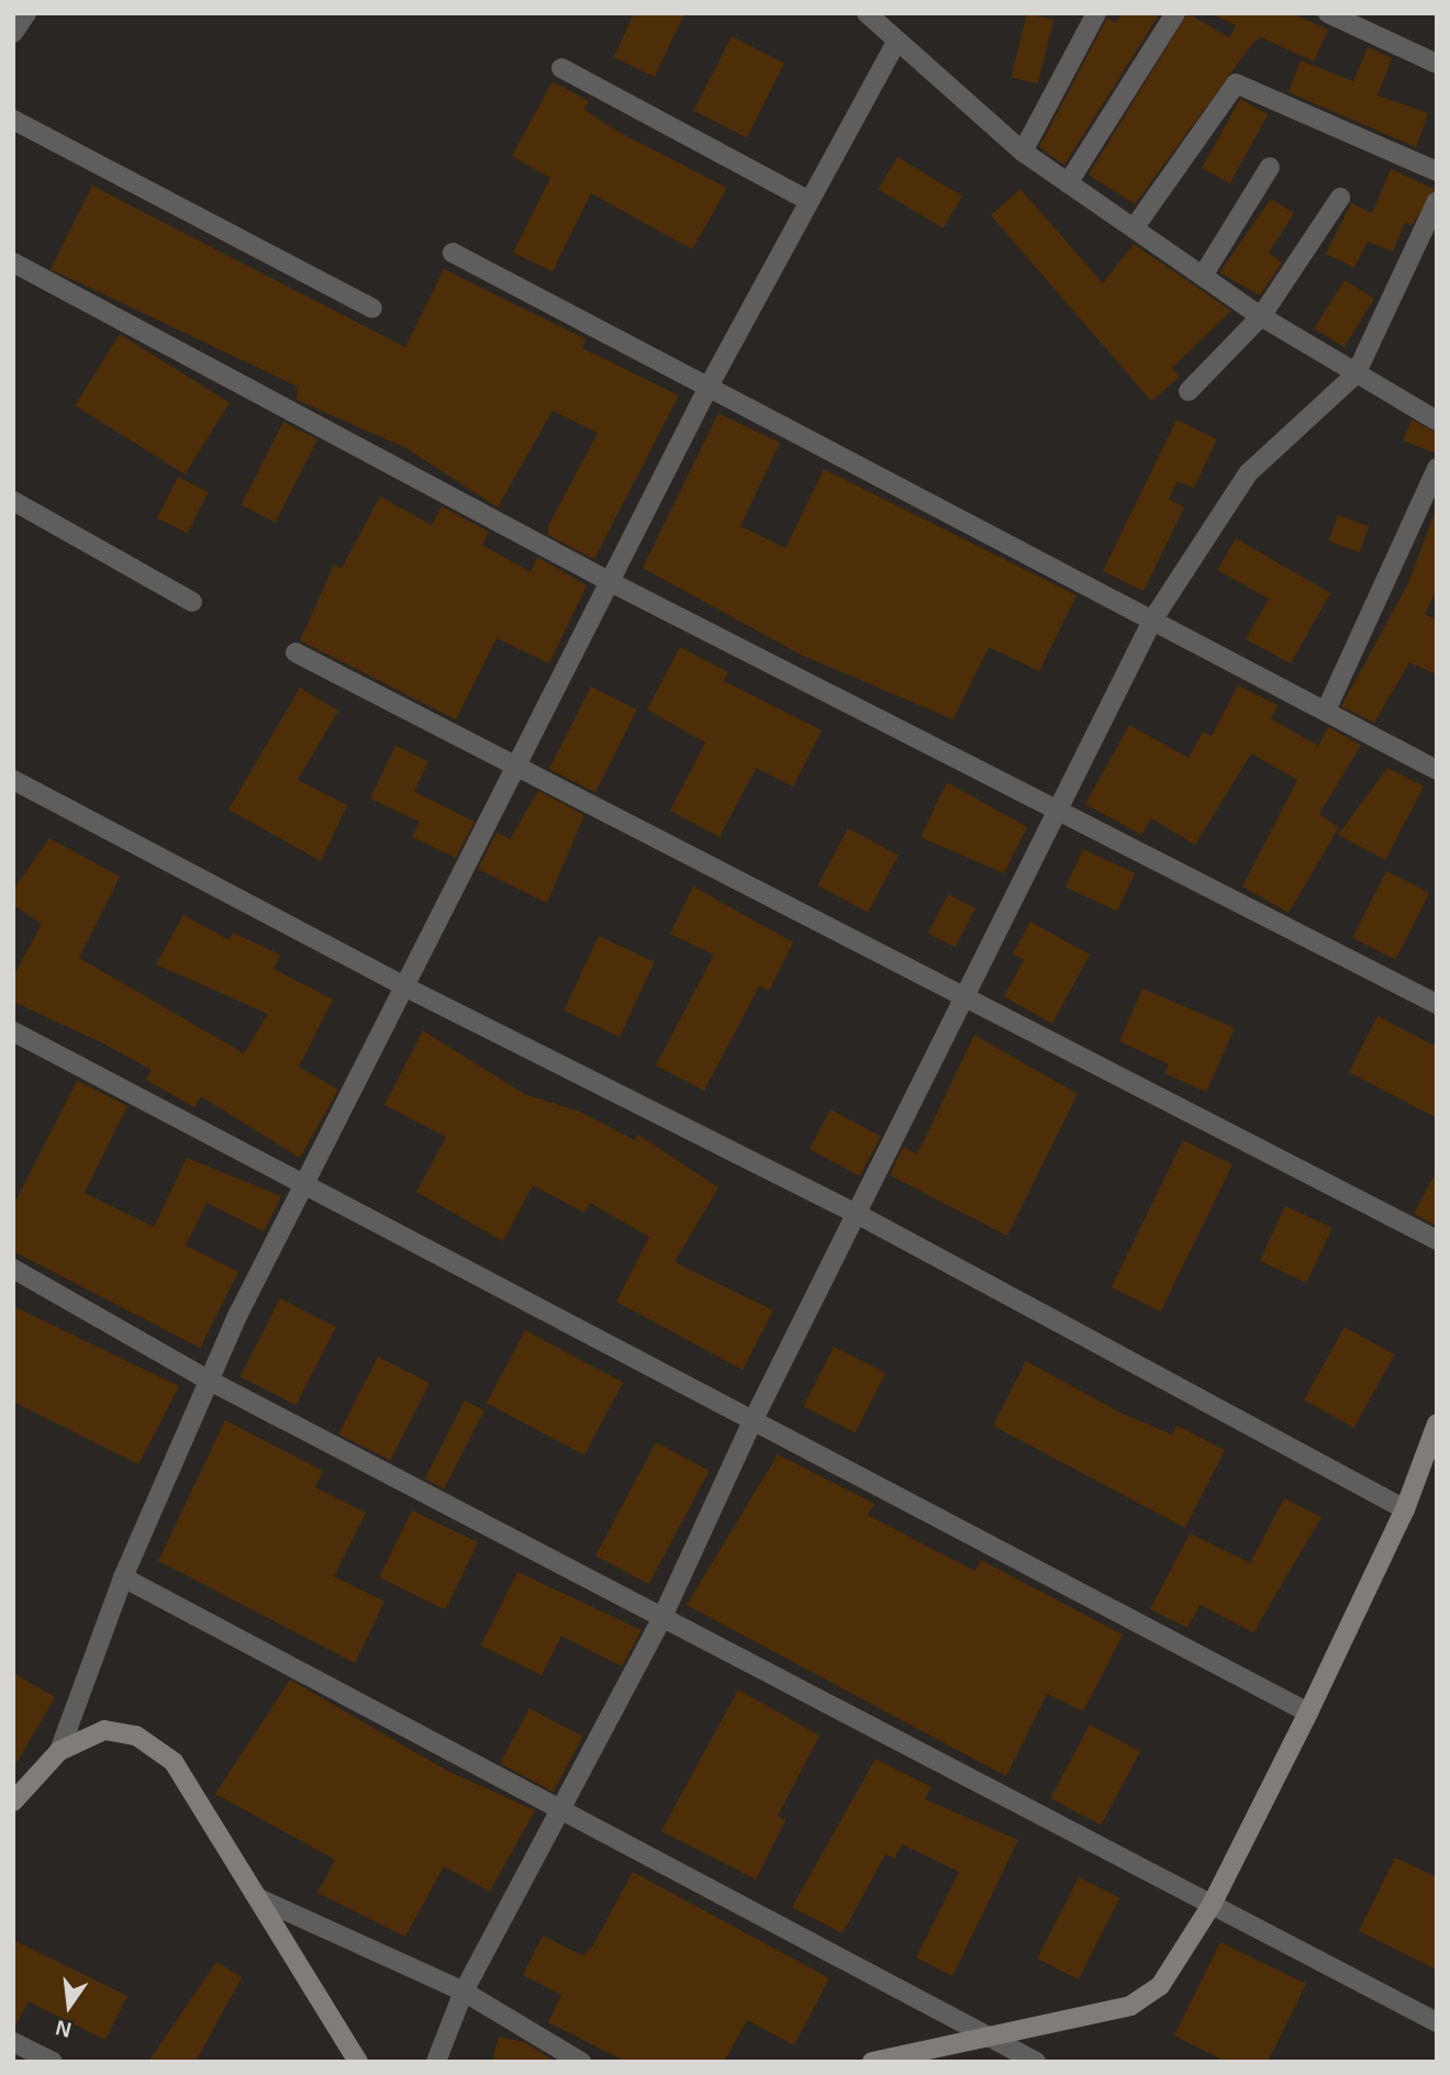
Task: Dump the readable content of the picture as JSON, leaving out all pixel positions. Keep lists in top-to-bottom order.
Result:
{
  "north": "bottom"
}
